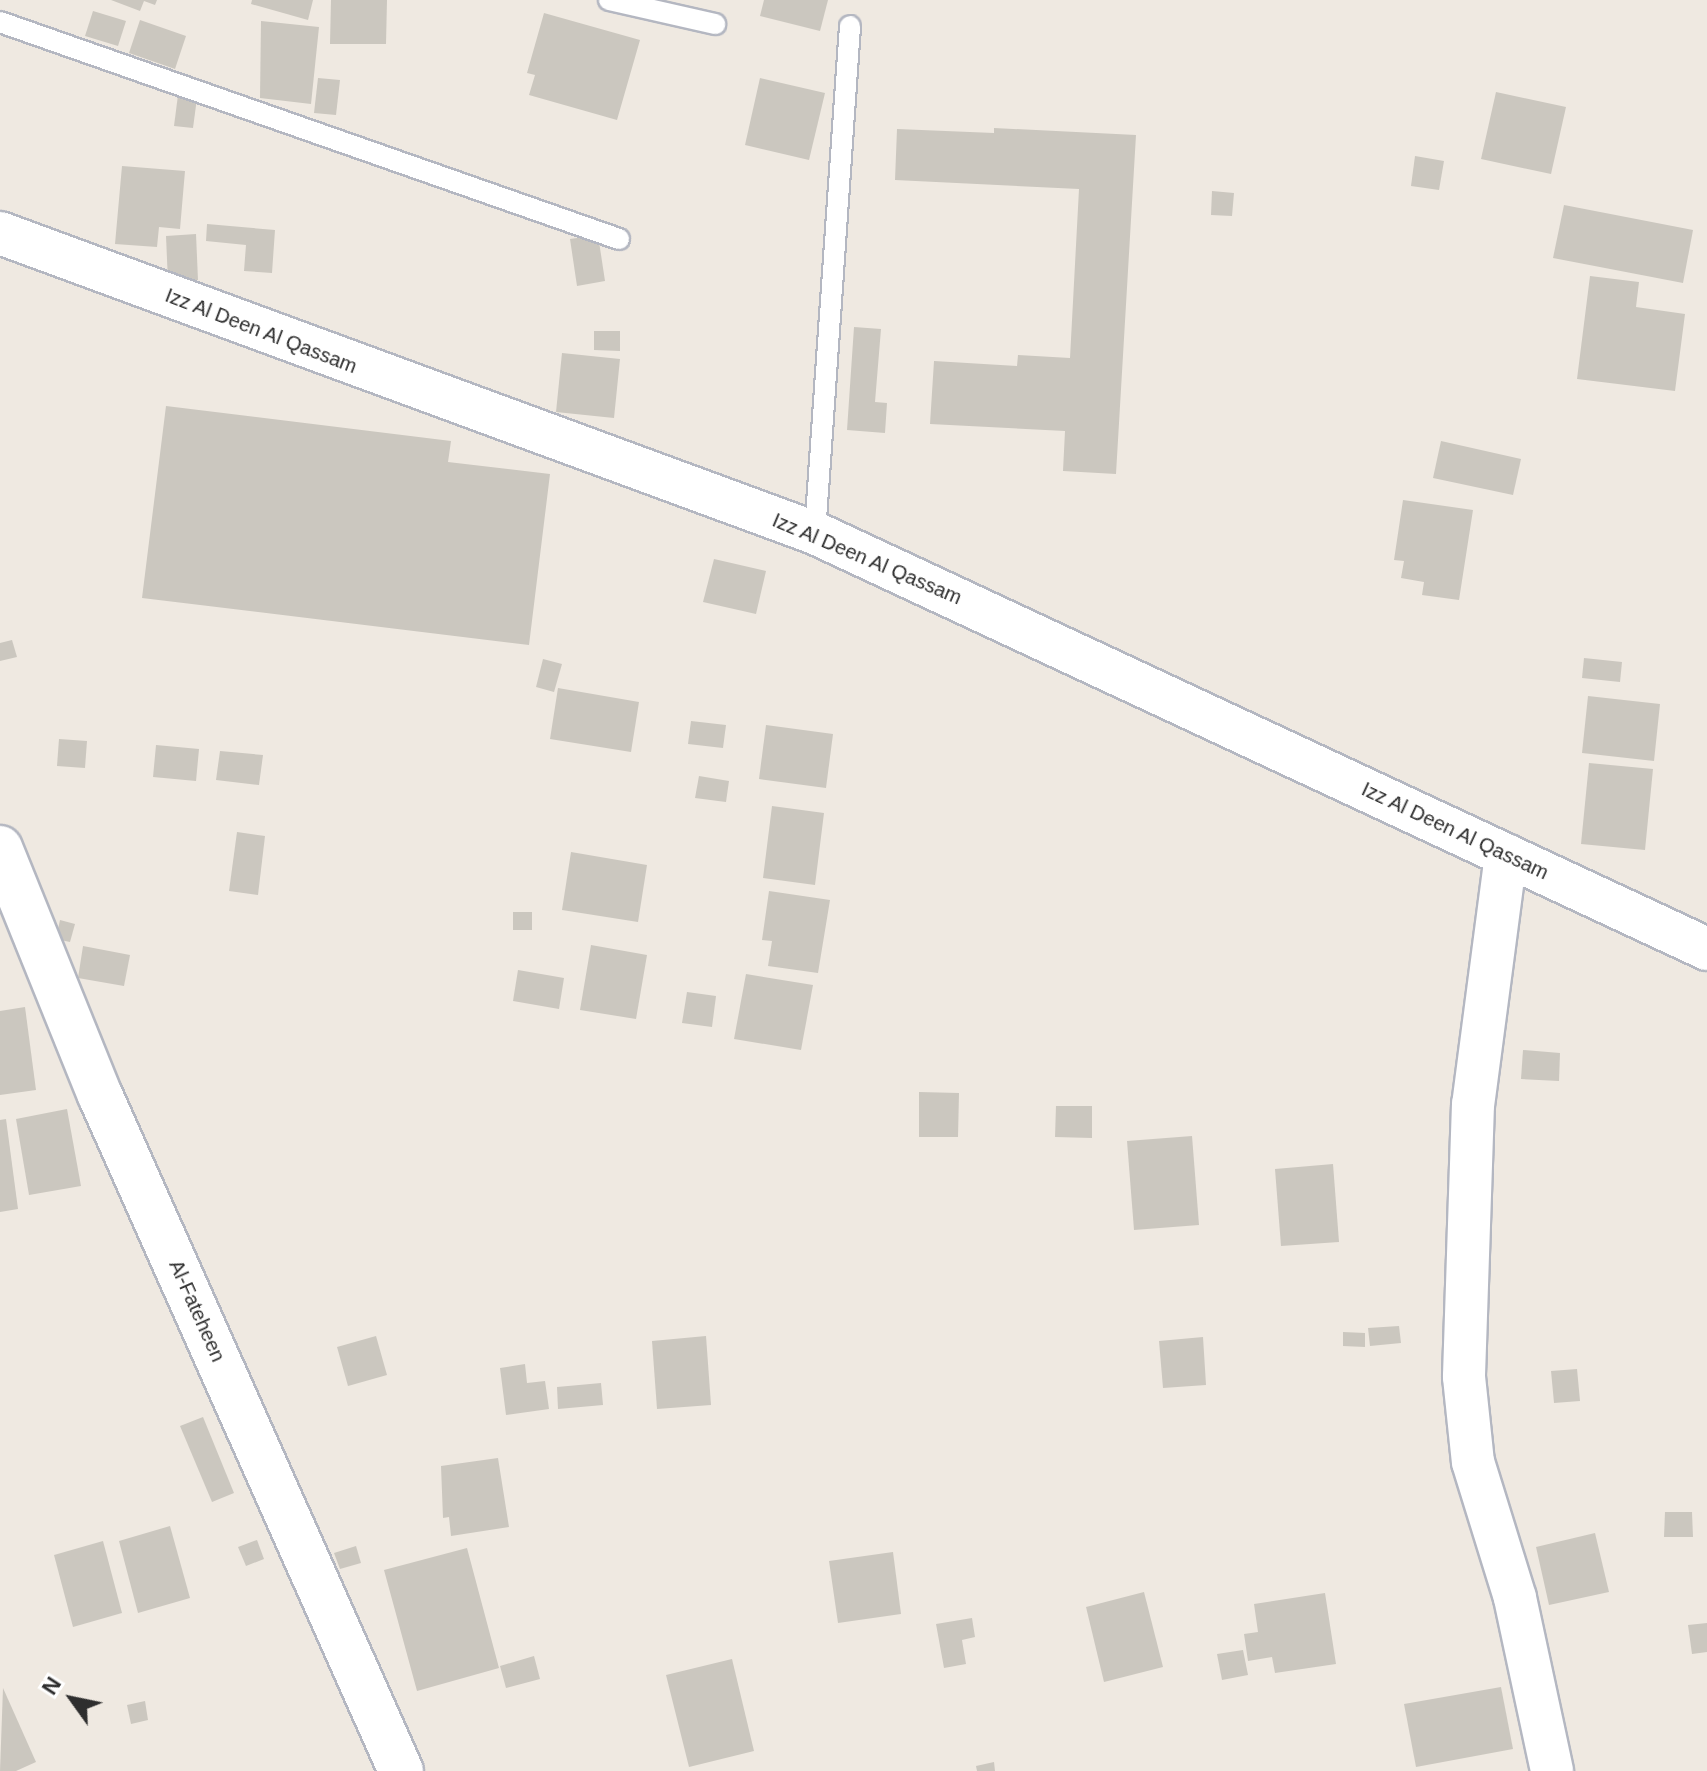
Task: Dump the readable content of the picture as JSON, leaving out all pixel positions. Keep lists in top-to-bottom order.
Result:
{
  "streets": {
    "street": ["Izz Al Deen Al Qassam", "Al-Fateheen"]
  },
  "north": "top left"
}
